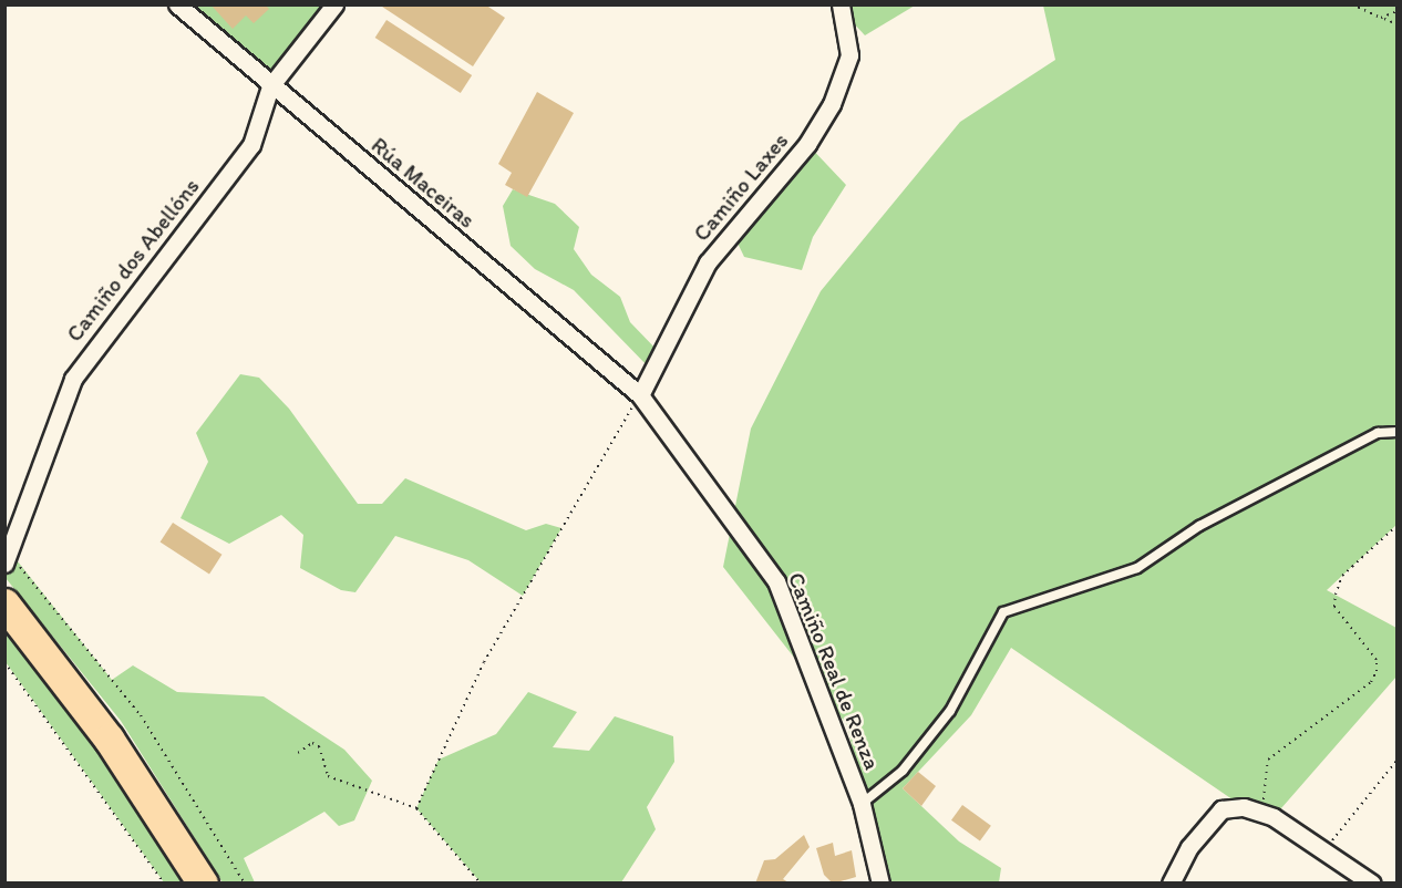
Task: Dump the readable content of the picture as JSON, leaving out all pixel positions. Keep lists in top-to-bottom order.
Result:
{
  "streets": {
    "street": [
      "Rúa Maceiras",
      "Camiño Laxes",
      "Camiño dos Abellóns",
      "Camiño Real de Renza"
    ]
  },
  "crossings": [
    ["Rúa Maceiras", "Camiño Laxes"],
    ["Rúa Maceiras", "Camiño dos Abellóns"],
    ["Rúa Maceiras", "Camiño Real de Renza"],
    ["Camiño Laxes", "Camiño Real de Renza"]
  ]
}
